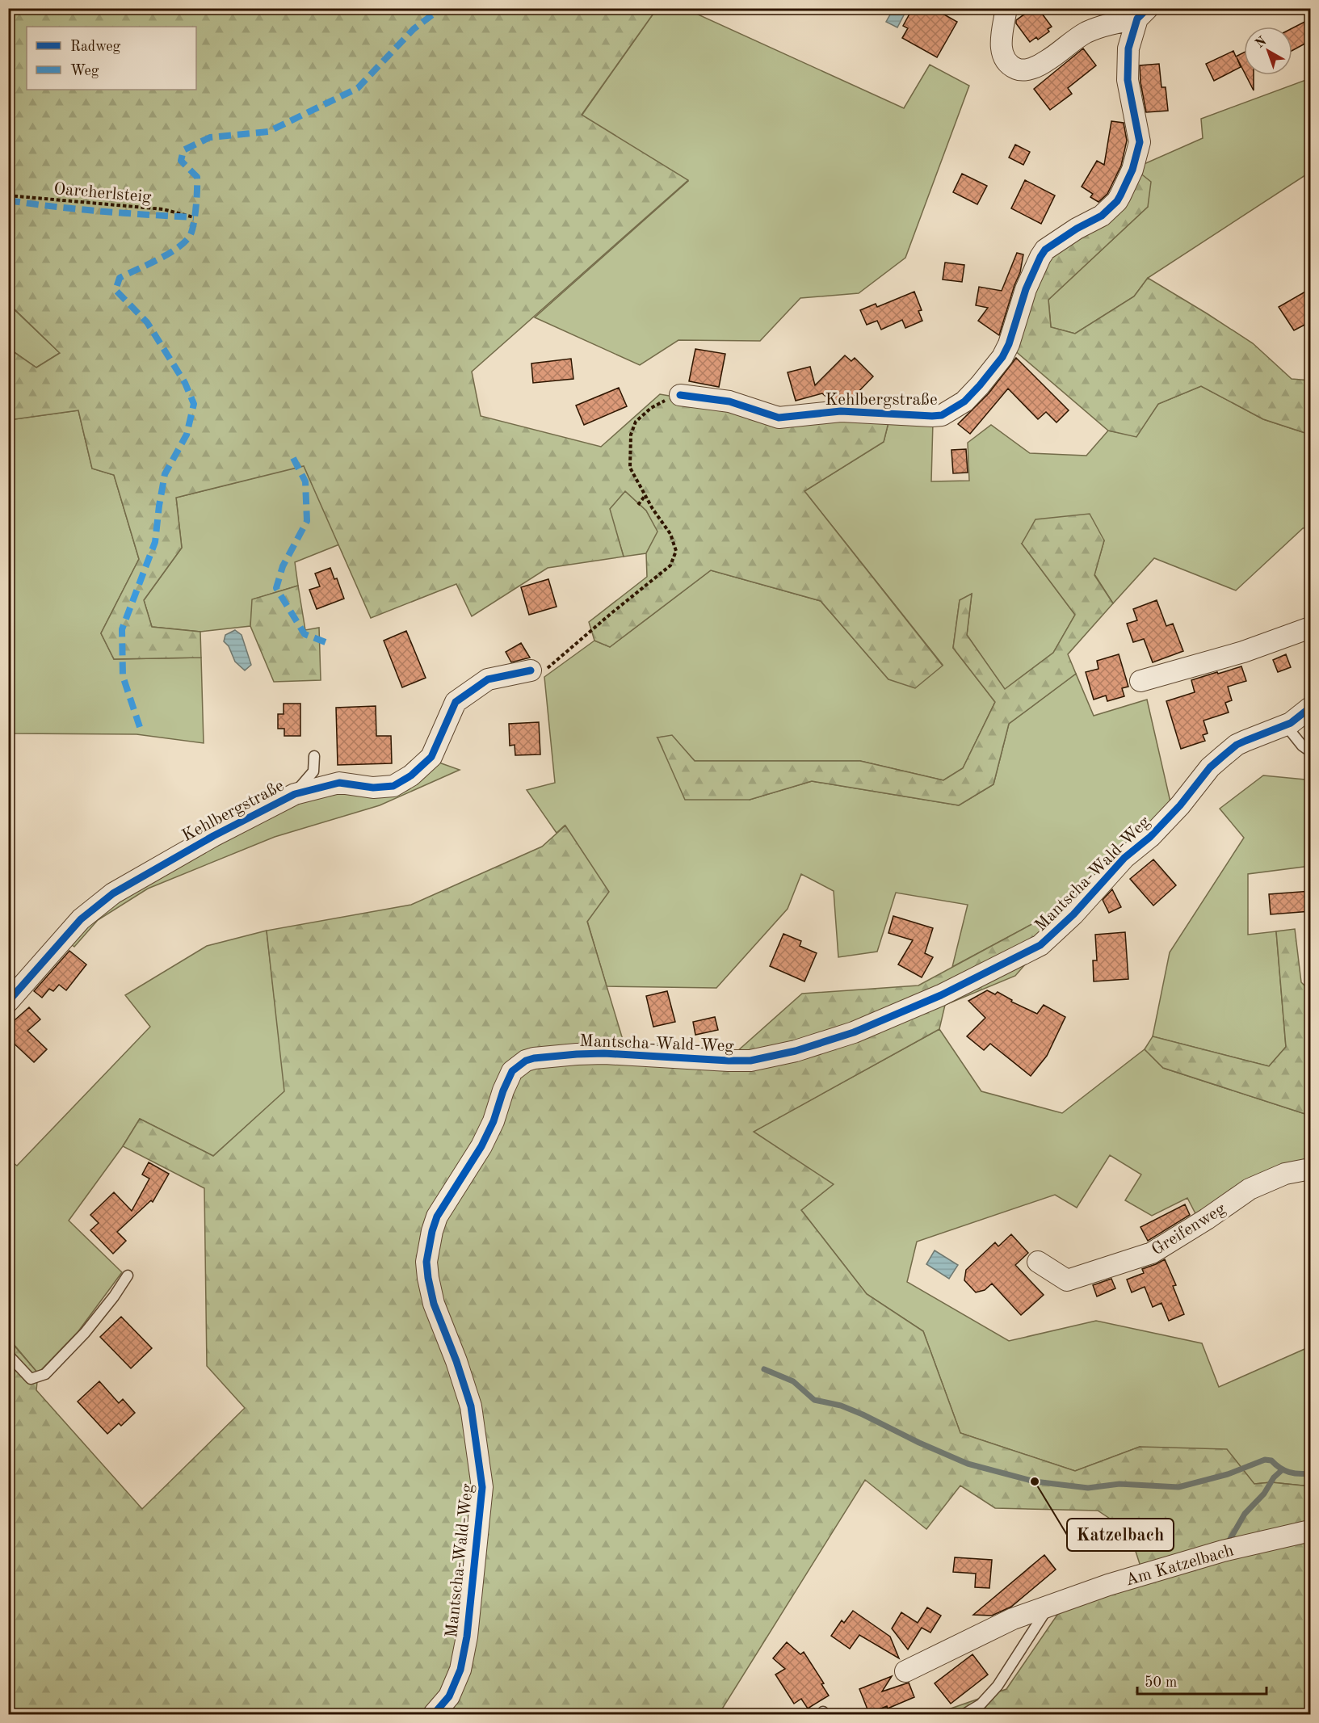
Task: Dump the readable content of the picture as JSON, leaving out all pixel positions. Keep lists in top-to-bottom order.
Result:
{
  "streets": {
    "street": [
      "Kehlbergstraße",
      "Mantscha-Wald-Weg",
      "Greifenweg",
      "Am Katzelbach"
    ],
    "path": ["Oarcherlsteig"]
  },
  "places": ["Katzelbach"],
  "legend": ["Radweg", "Weg"],
  "scale_bar": "50 m",
  "north": "top left"
}
